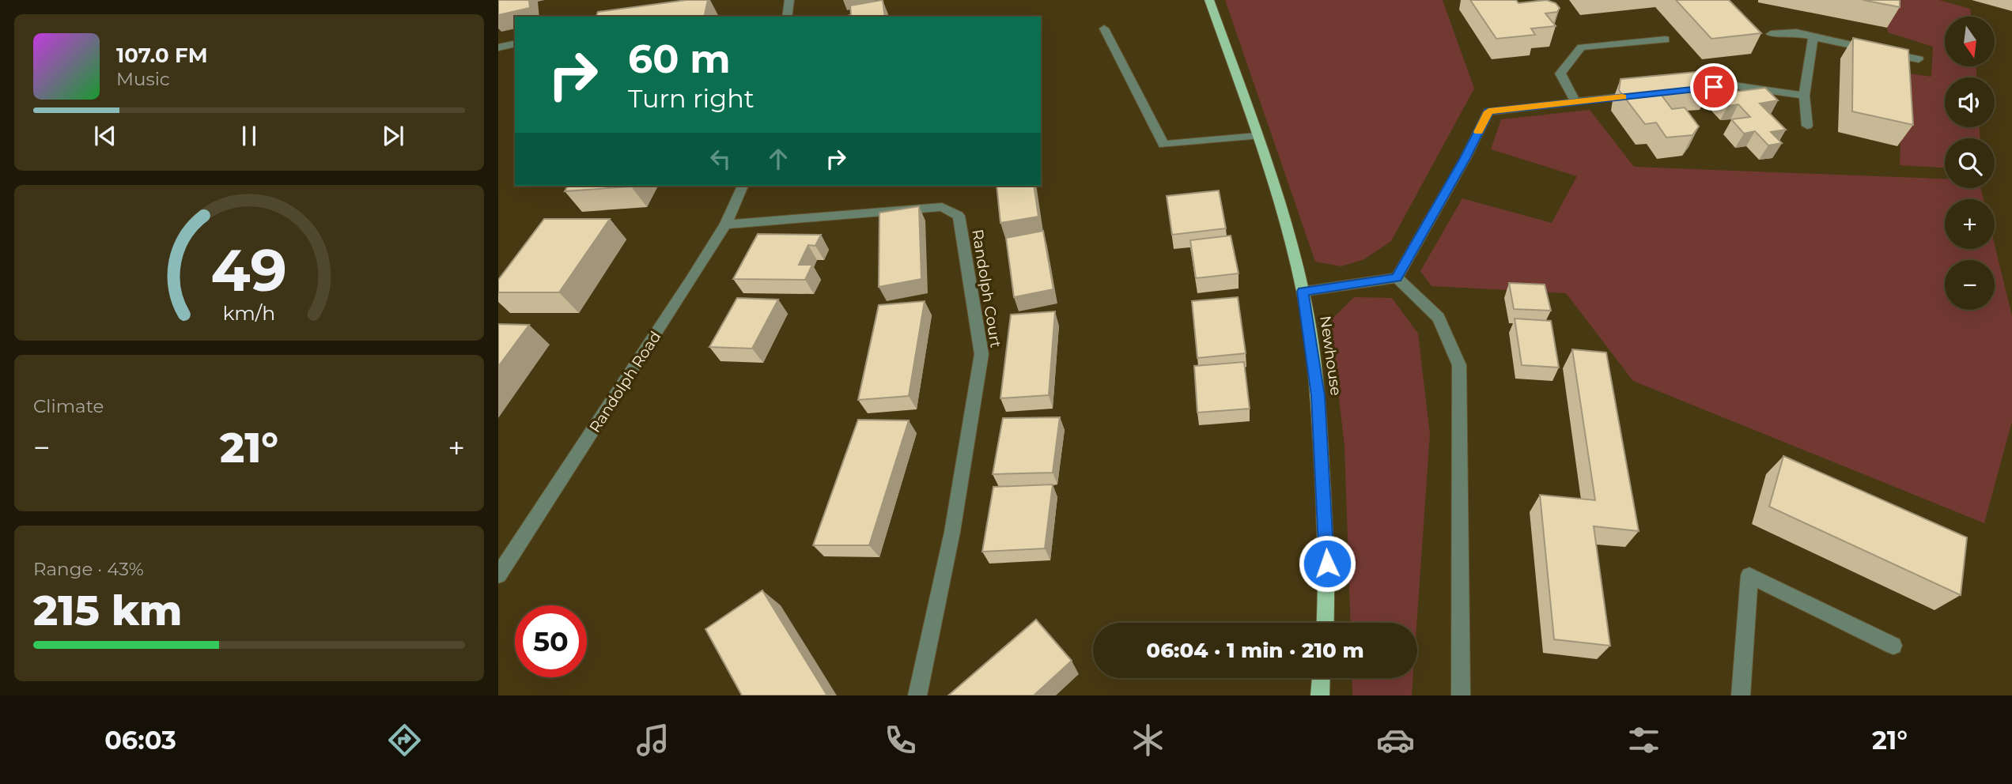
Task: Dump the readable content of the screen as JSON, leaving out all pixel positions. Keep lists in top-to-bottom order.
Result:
{
  "streets": {
    "main road": ["Newhouse"],
    "street": ["Randolph Court", "Randolph Road"]
  },
  "crossings": [
    ["Randolph Court", "Randolph Road"]
  ],
  "north": "bottom",
  "page": {
    "map_buttons": ["+", "−"],
    "turn": ["60 m", "Turn right"],
    "song": ["107.0 FM", "Music"],
    "tile": [
      "Climate",
      ["Range · 43%", "215 km"]
    ],
    "heat": ["−", "21°", "+"],
    "limit": "50",
    "trip": "06:04 · 1 min · 210 m",
    "tabs": ["06:03", "21°"],
    "gauge": ["49", "km/h"]
  }
}
